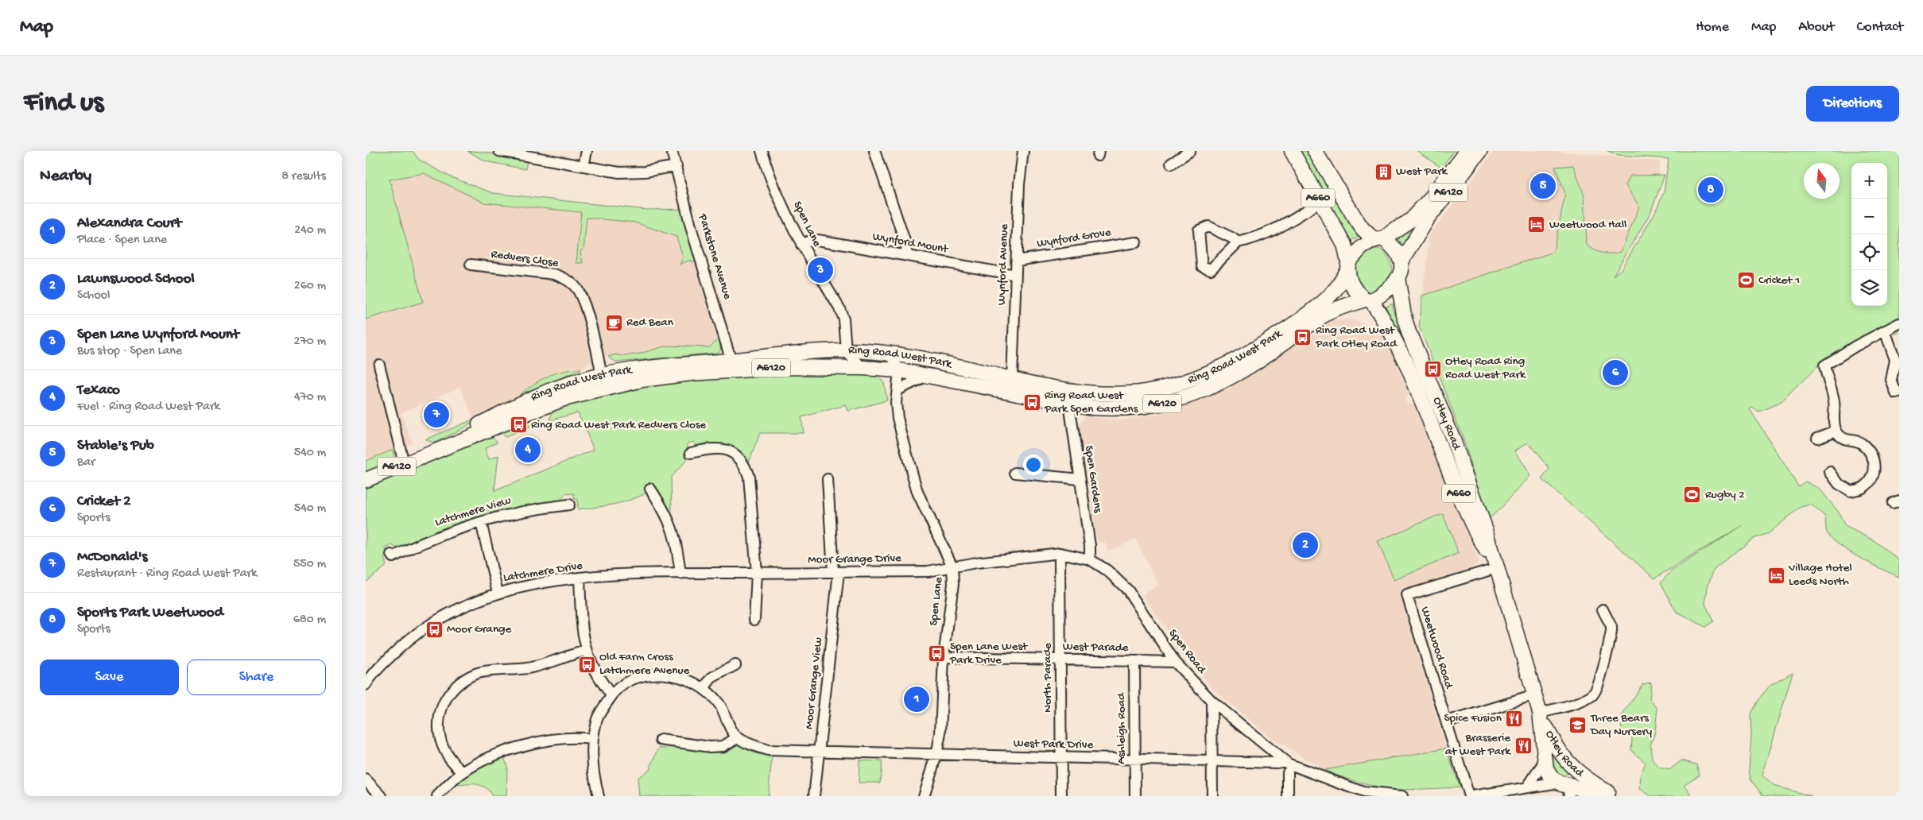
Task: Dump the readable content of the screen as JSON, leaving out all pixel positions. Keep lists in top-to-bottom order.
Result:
{
  "streets": {
    "highway": [
      "A6120",
      "A660",
      "Ring Road West Park",
      "Otley Road"
    ],
    "street": [
      "Spen Lane",
      "Wynford Grove",
      "Wynford Mount",
      "Parkstone Avenue",
      "Redvers Close",
      "Wynford Avenue",
      "Spen Gardens",
      "Latchmere View",
      "Moor Grange Drive",
      "Latchmere Drive",
      "West Parade",
      "Weetwood Road",
      "Spen Road",
      "North Parade",
      "Moor Grange View",
      "Ashleigh Road",
      "West Park Drive"
    ]
  },
  "crossings": [
    ["A6120", "A660"],
    ["A6120", "Ring Road West Park"],
    ["A6120", "Otley Road"],
    ["A660", "Ring Road West Park"],
    ["A660", "Otley Road"],
    ["Spen Lane", "Wynford Mount"],
    ["Spen Lane", "Ring Road West Park"],
    ["Spen Lane", "Moor Grange Drive"],
    ["Spen Lane", "West Parade"],
    ["Spen Lane", "Spen Road"],
    ["Spen Lane", "West Park Drive"],
    ["Wynford Grove", "Wynford Avenue"],
    ["Wynford Mount", "Wynford Avenue"],
    ["Parkstone Avenue", "Ring Road West Park"],
    ["Redvers Close", "Ring Road West Park"],
    ["Wynford Avenue", "Ring Road West Park"],
    ["Ring Road West Park", "Otley Road"],
    ["Ring Road West Park", "Spen Gardens"],
    ["Otley Road", "Weetwood Road"],
    ["Spen Gardens", "Spen Road"],
    ["Moor Grange Drive", "Latchmere Drive"],
    ["Moor Grange Drive", "Spen Road"],
    ["Moor Grange Drive", "Moor Grange View"],
    ["West Parade", "Spen Road"],
    ["West Parade", "North Parade"],
    ["West Parade", "Ashleigh Road"],
    ["Spen Road", "West Park Drive"],
    ["North Parade", "West Park Drive"],
    ["Moor Grange View", "West Park Drive"],
    ["Ashleigh Road", "West Park Drive"]
  ],
  "places": {
    "building": ["West Park"],
    "hotel": ["Weetwood Hall", "Village Hotel Leeds North"],
    "sports": ["Cricket 1", "Rugby 2"],
    "cafe": ["Red Bean"],
    "bus stop": [
      "Ring Road West Park Otley Road",
      "Otley Road Ring Road West Park",
      "Ring Road West Park Spen Gardens",
      "Ring Road West Park Redvers Close",
      "Moor Grange",
      "Spen Lane West Park Drive",
      "Old Farm Cross Latchmere Avenue"
    ],
    "restaurant": ["Spice Fusion", "Brasserie at West Park"],
    "school or university": ["Three Bears Day Nursery"]
  },
  "north": "top",
  "page": {
    "header": "Map",
    "nav": [
      "Home",
      "Map",
      "About",
      "Contact"
    ],
    "buttons": [
      "Directions",
      ["Save", "Share"]
    ],
    "title": "Find us",
    "heading": ["Nearby", "8 results"],
    "map_buttons": ["+", "−"],
    "pins": [
      "5",
      "8",
      "3",
      "6",
      "7",
      "4",
      "2",
      "1"
    ],
    "list": [
      {
        "mark": "1",
        "name": "Alexandra Court",
        "note": "Place · Spen Lane",
        "value": "240 m"
      },
      {
        "mark": "2",
        "name": "Lawnswood School",
        "note": "School",
        "value": "260 m"
      },
      {
        "mark": "3",
        "name": "Spen Lane Wynford Mount",
        "note": "Bus stop · Spen Lane",
        "value": "270 m"
      },
      {
        "mark": "4",
        "name": "Texaco",
        "note": "Fuel · Ring Road West Park",
        "value": "470 m"
      },
      {
        "mark": "5",
        "name": "Stable's Pub",
        "note": "Bar",
        "value": "540 m"
      },
      {
        "mark": "6",
        "name": "Cricket 2",
        "note": "Sports",
        "value": "540 m"
      },
      {
        "mark": "7",
        "name": "McDonald's",
        "note": "Restaurant · Ring Road West Park",
        "value": "550 m"
      },
      {
        "mark": "8",
        "name": "Sports Park Weetwood",
        "note": "Sports",
        "value": "680 m"
      }
    ]
  }
}
